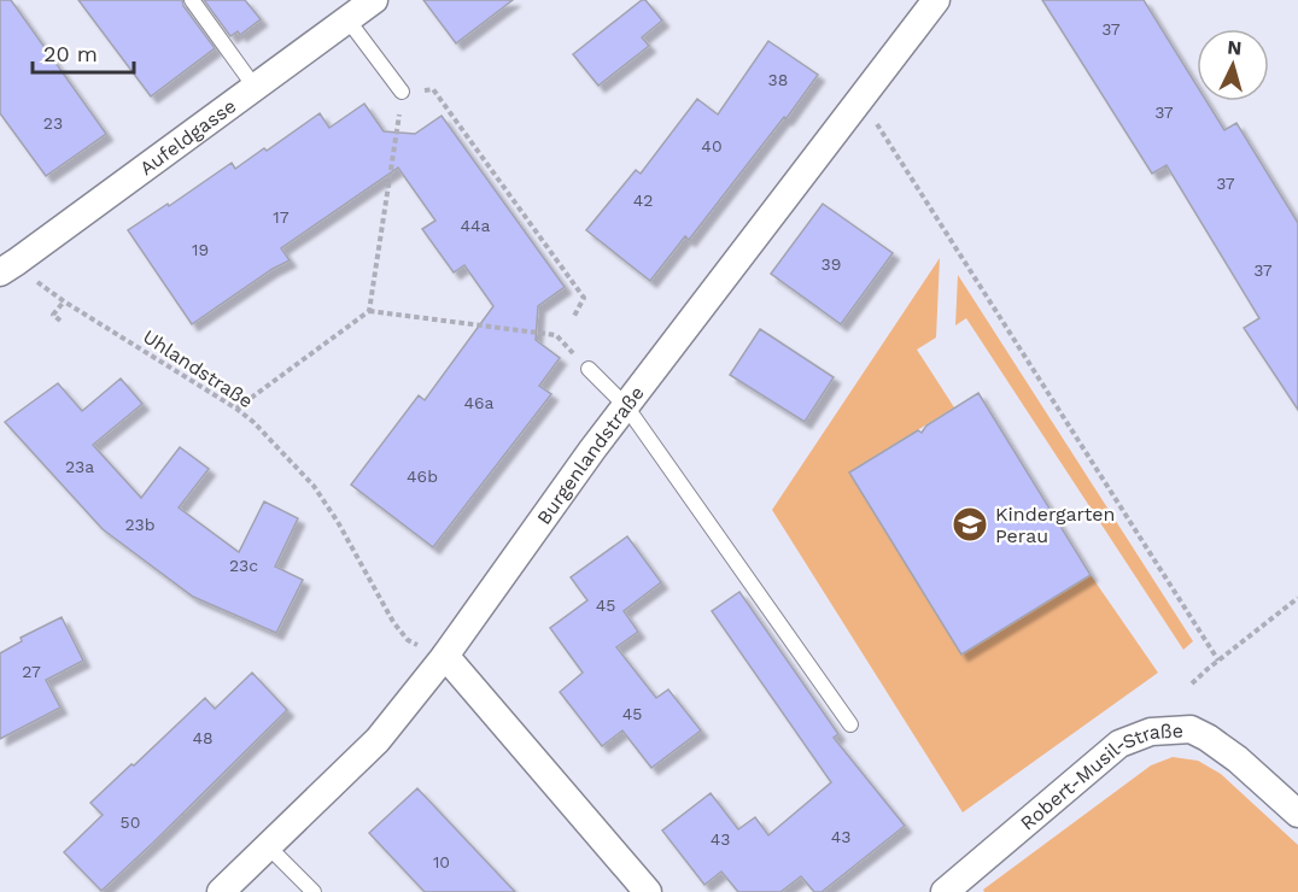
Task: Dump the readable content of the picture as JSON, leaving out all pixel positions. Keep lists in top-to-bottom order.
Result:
{
  "streets": {
    "street": ["Aufeldgasse", "Burgenlandstraße", "Robert-Musil-Straße"],
    "path": ["Uhlandstraße"]
  },
  "crossings": [
    ["Aufeldgasse", "Uhlandstraße"],
    ["Uhlandstraße", "Burgenlandstraße"]
  ],
  "places": {
    "school or university": ["Kindergarten Perau"]
  },
  "house_numbers": [
    "37",
    "38",
    "37",
    "23",
    "40",
    "37",
    "42",
    "17",
    "44a",
    "19",
    "39",
    "37",
    "46a",
    "23a",
    "46b",
    "23b",
    "23c",
    "45",
    "27",
    "45",
    "48",
    "50",
    "43",
    "43",
    "10"
  ],
  "scale_bar": "20 m",
  "north": "top"
}
